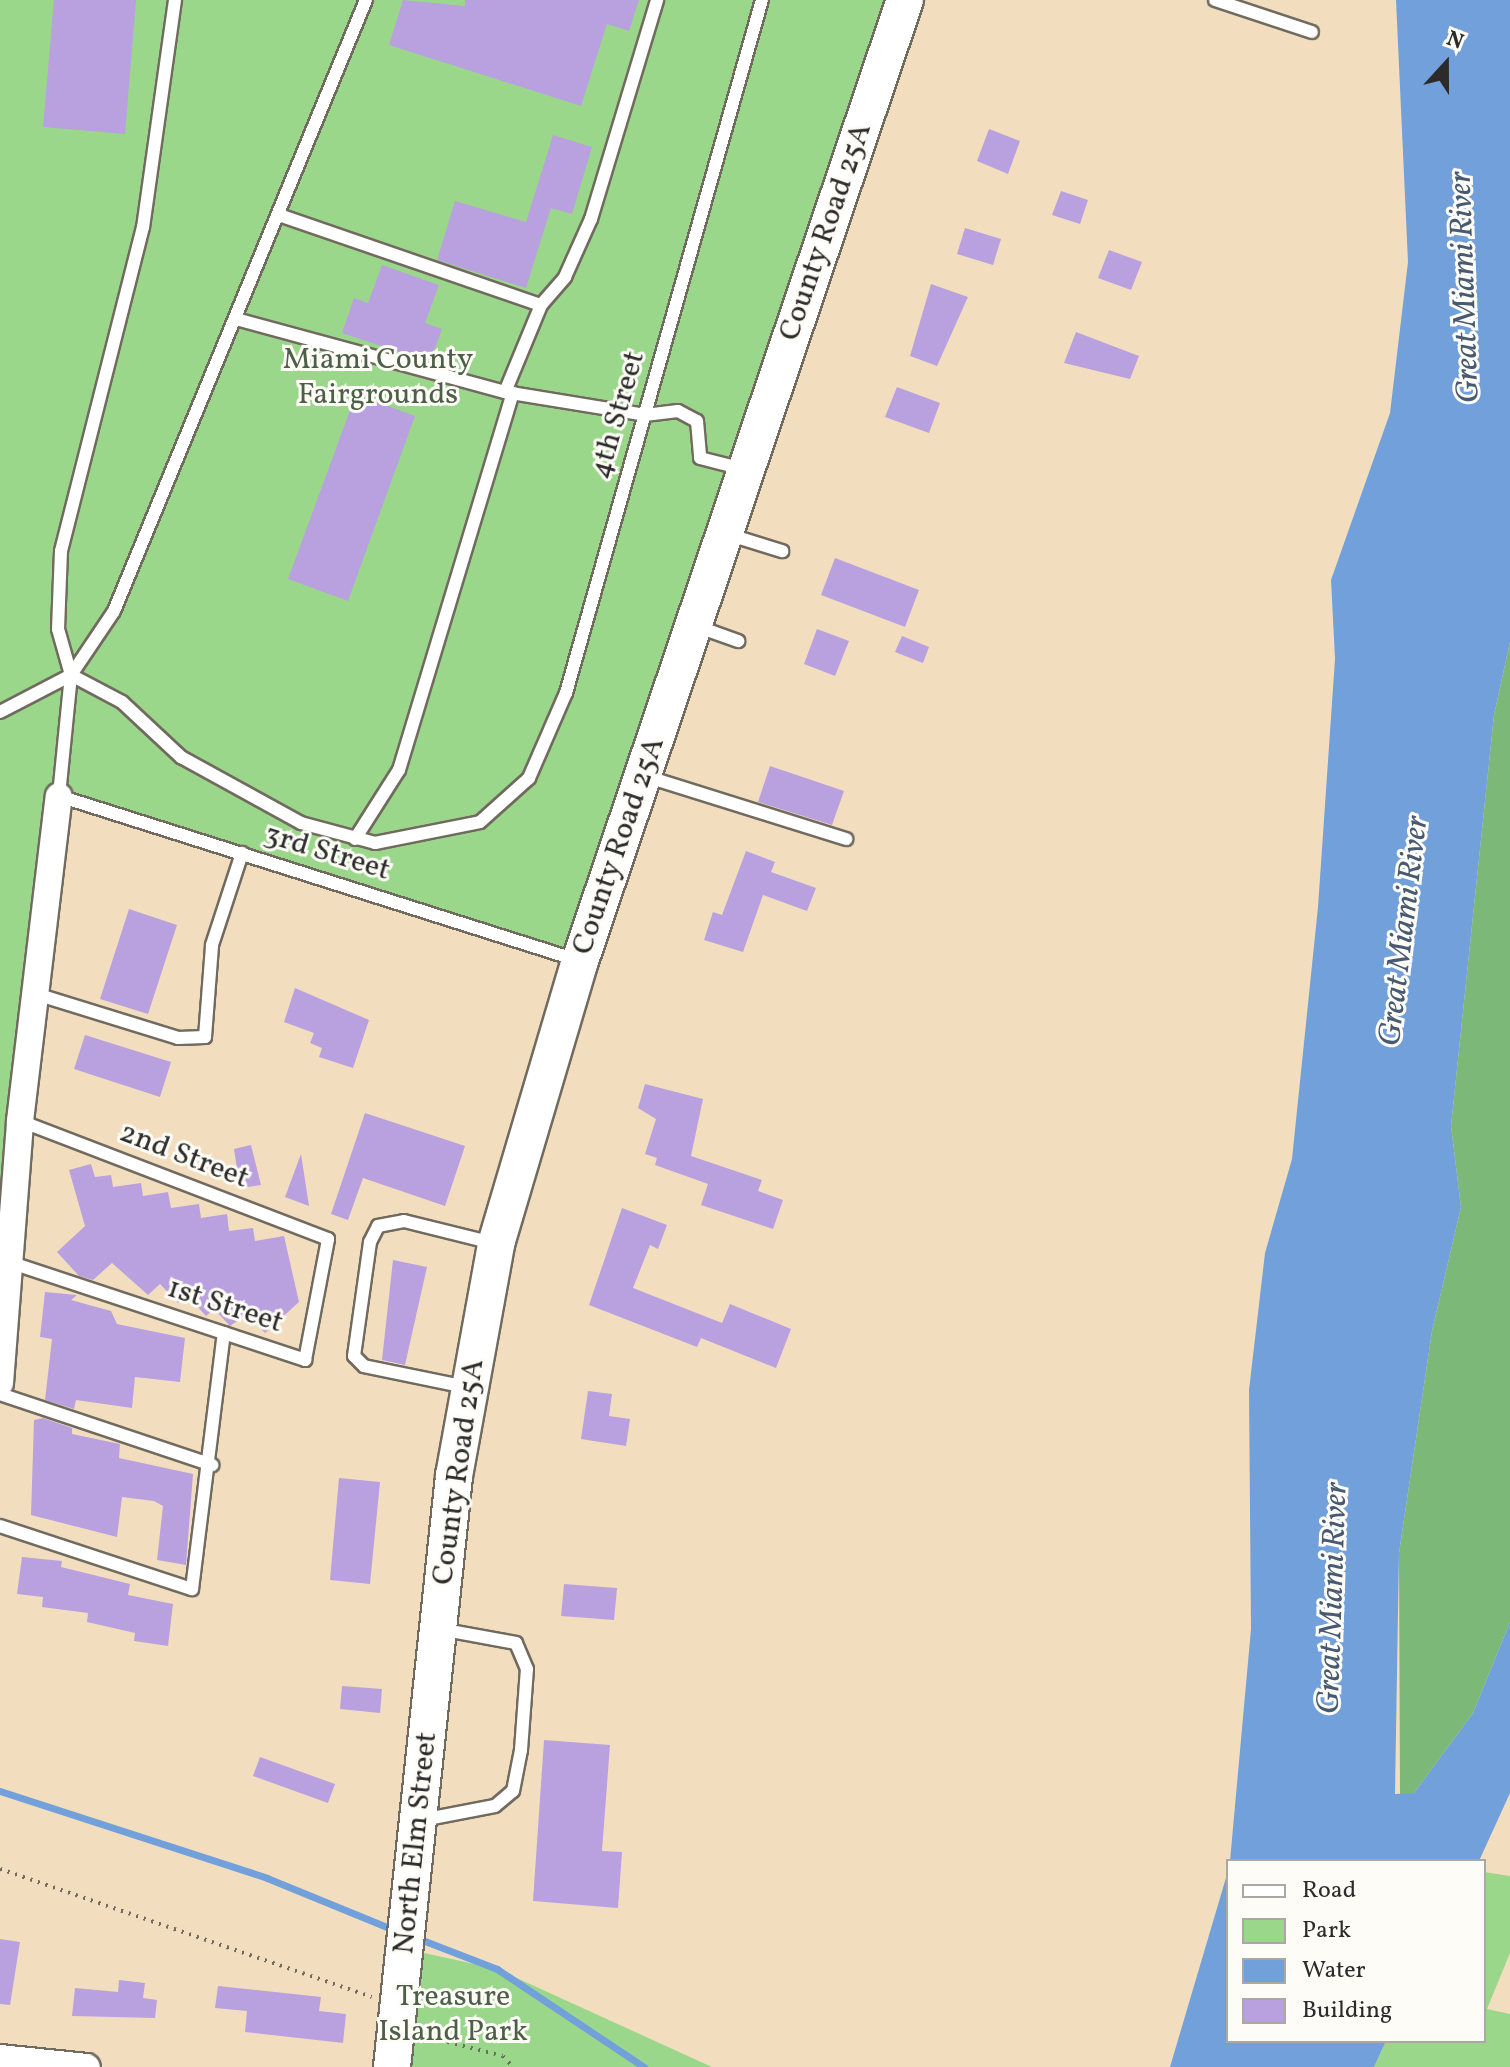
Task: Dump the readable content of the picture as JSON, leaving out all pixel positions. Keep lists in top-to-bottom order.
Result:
{
  "streets": {
    "main road": ["County Road 25A", "North Elm Street"],
    "lane": [
      "4th Street",
      "3rd Street",
      "2nd Street",
      "1st Street"
    ]
  },
  "crossings": [
    ["County Road 25A", "3rd Street"],
    ["County Road 25A", "North Elm Street"],
    ["2nd Street", "1st Street"]
  ],
  "water": ["Great Miami River"],
  "parks": ["Miami County Fairgrounds", "Treasure Island Park"],
  "legend": [
    "Road",
    "Park",
    "Water",
    "Building"
  ],
  "north": "top"
}
